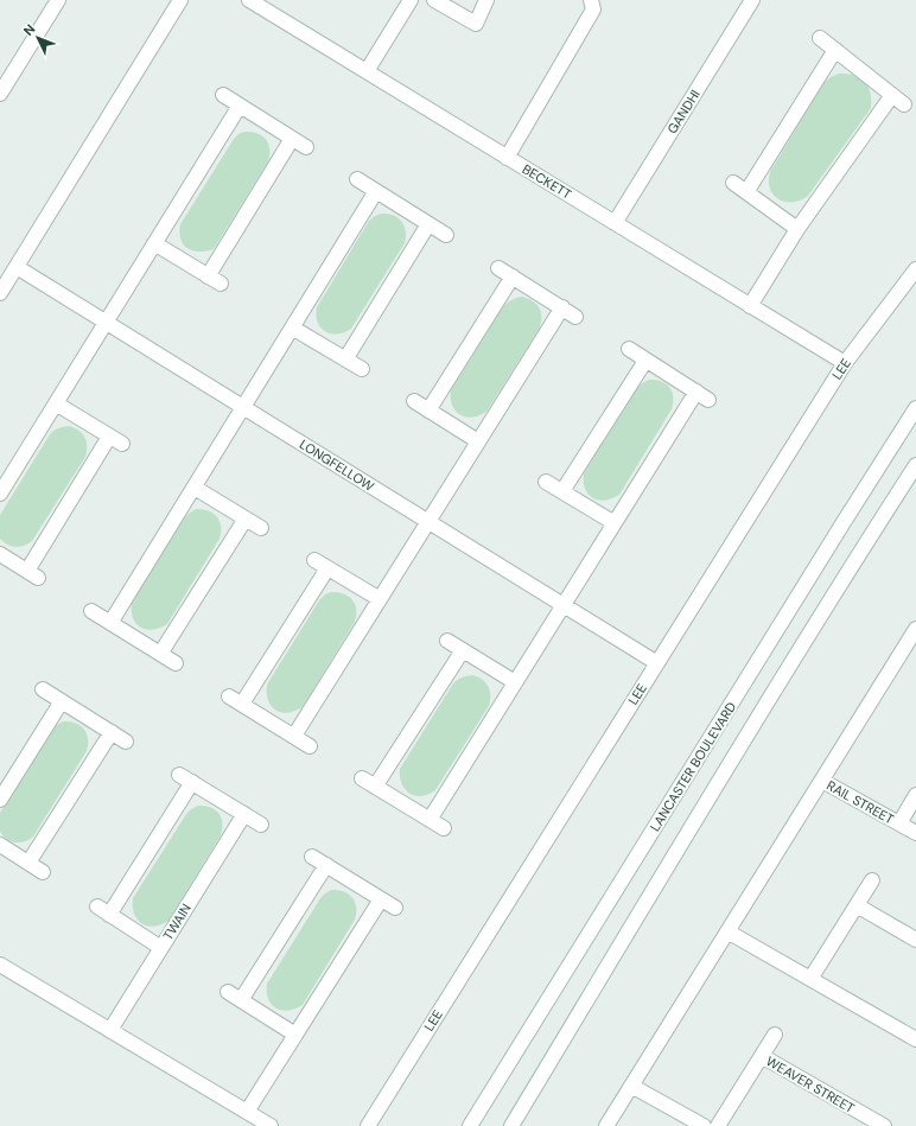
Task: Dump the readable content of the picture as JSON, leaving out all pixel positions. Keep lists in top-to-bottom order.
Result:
{
  "streets": {
    "street": [
      "GANDHI",
      "BECKETT",
      "LEE",
      "LONGFELLOW",
      "LANCASTER BOULEVARD",
      "RAIL STREET",
      "TWAIN",
      "WEAVER STREET"
    ]
  },
  "crossings": [
    ["GANDHI", "BECKETT"],
    ["BECKETT", "LEE"],
    ["LEE", "LONGFELLOW"]
  ],
  "north": "top left"
}
